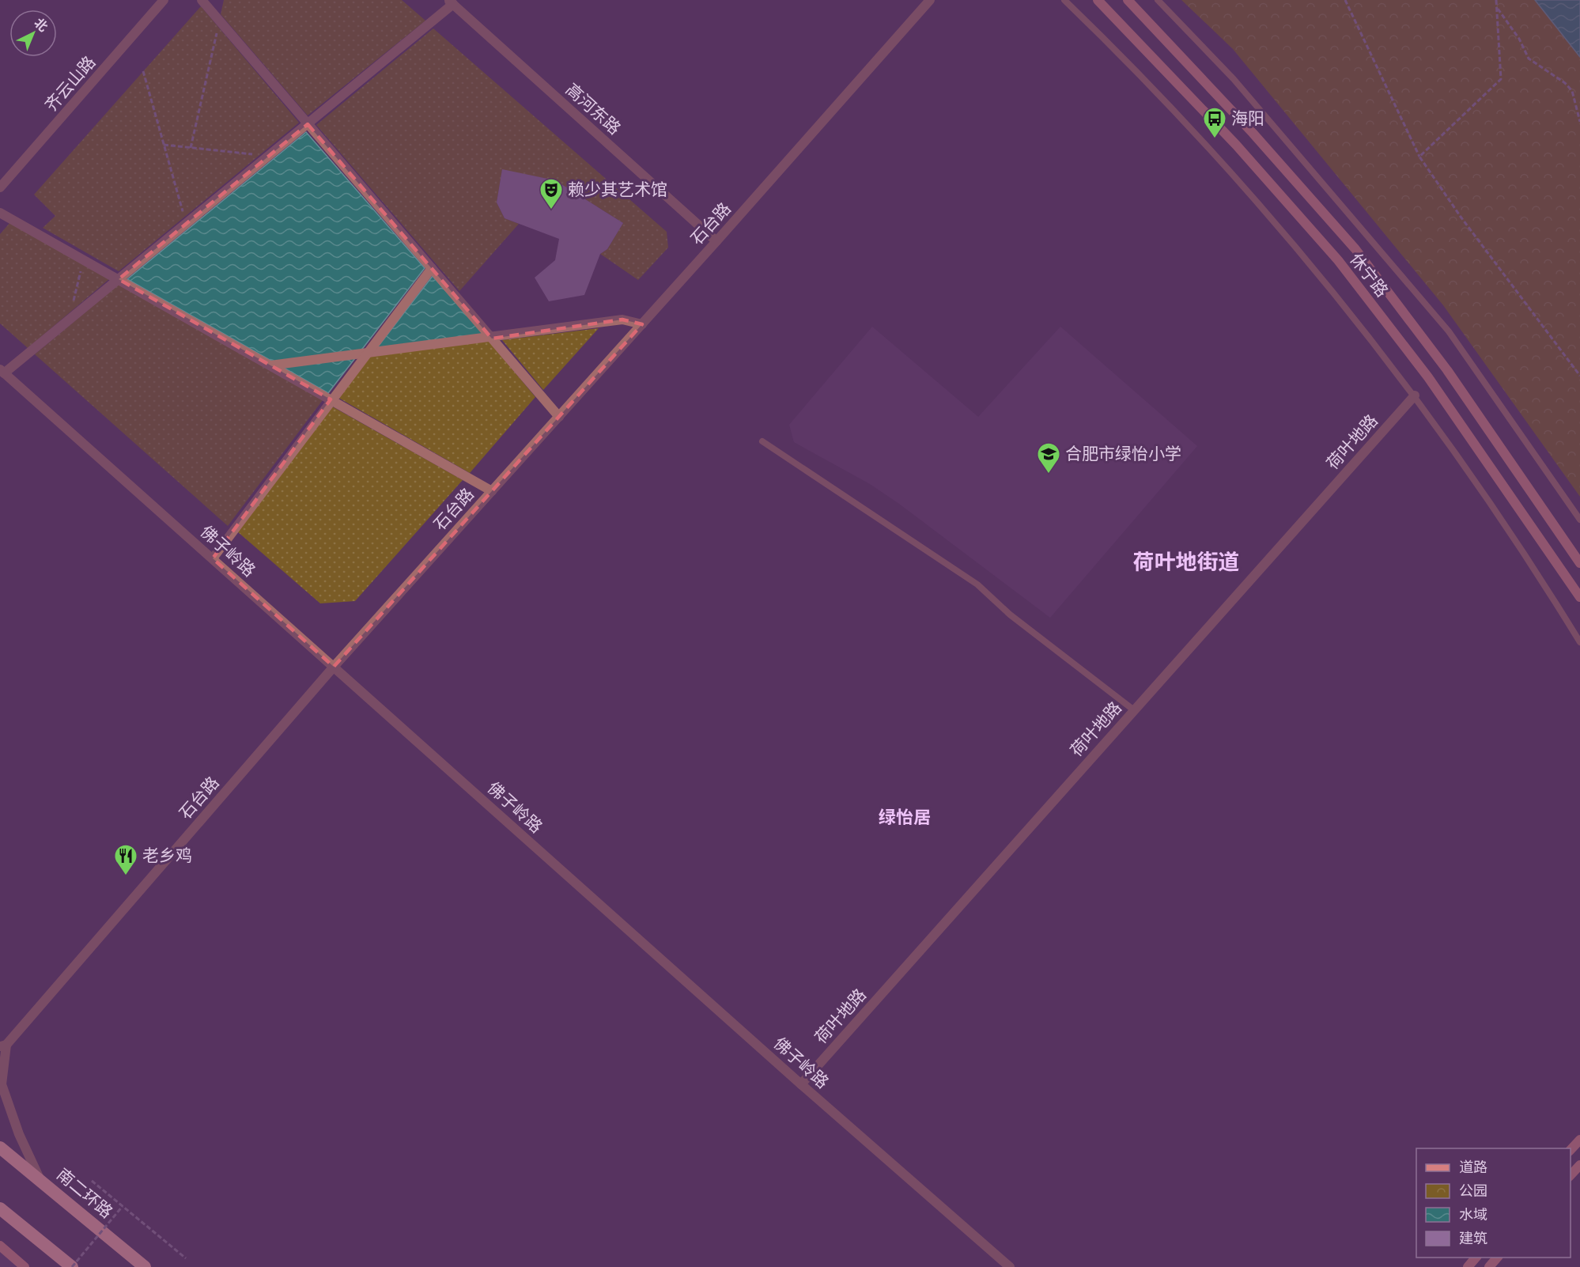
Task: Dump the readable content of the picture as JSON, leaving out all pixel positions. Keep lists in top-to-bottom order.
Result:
{
  "streets": {
    "highway": ["南二环路"],
    "main road": ["休宁路"],
    "street": [
      "齐云山路",
      "高河东路",
      "石台路",
      "荷叶地路",
      "佛子岭路"
    ]
  },
  "crossings": [
    ["高河东路", "石台路"],
    ["石台路", "佛子岭路"],
    ["荷叶地路", "佛子岭路"]
  ],
  "districts": ["荷叶地街道", "绿怡居"],
  "places": {
    "bus stop": ["海阳"],
    "theatre": ["赖少其艺术馆"],
    "school or university": ["合肥市绿怡小学"],
    "restaurant": ["老乡鸡"]
  },
  "legend": [
    "道路",
    "公园",
    "水域",
    "建筑"
  ],
  "north": "top right"
}
